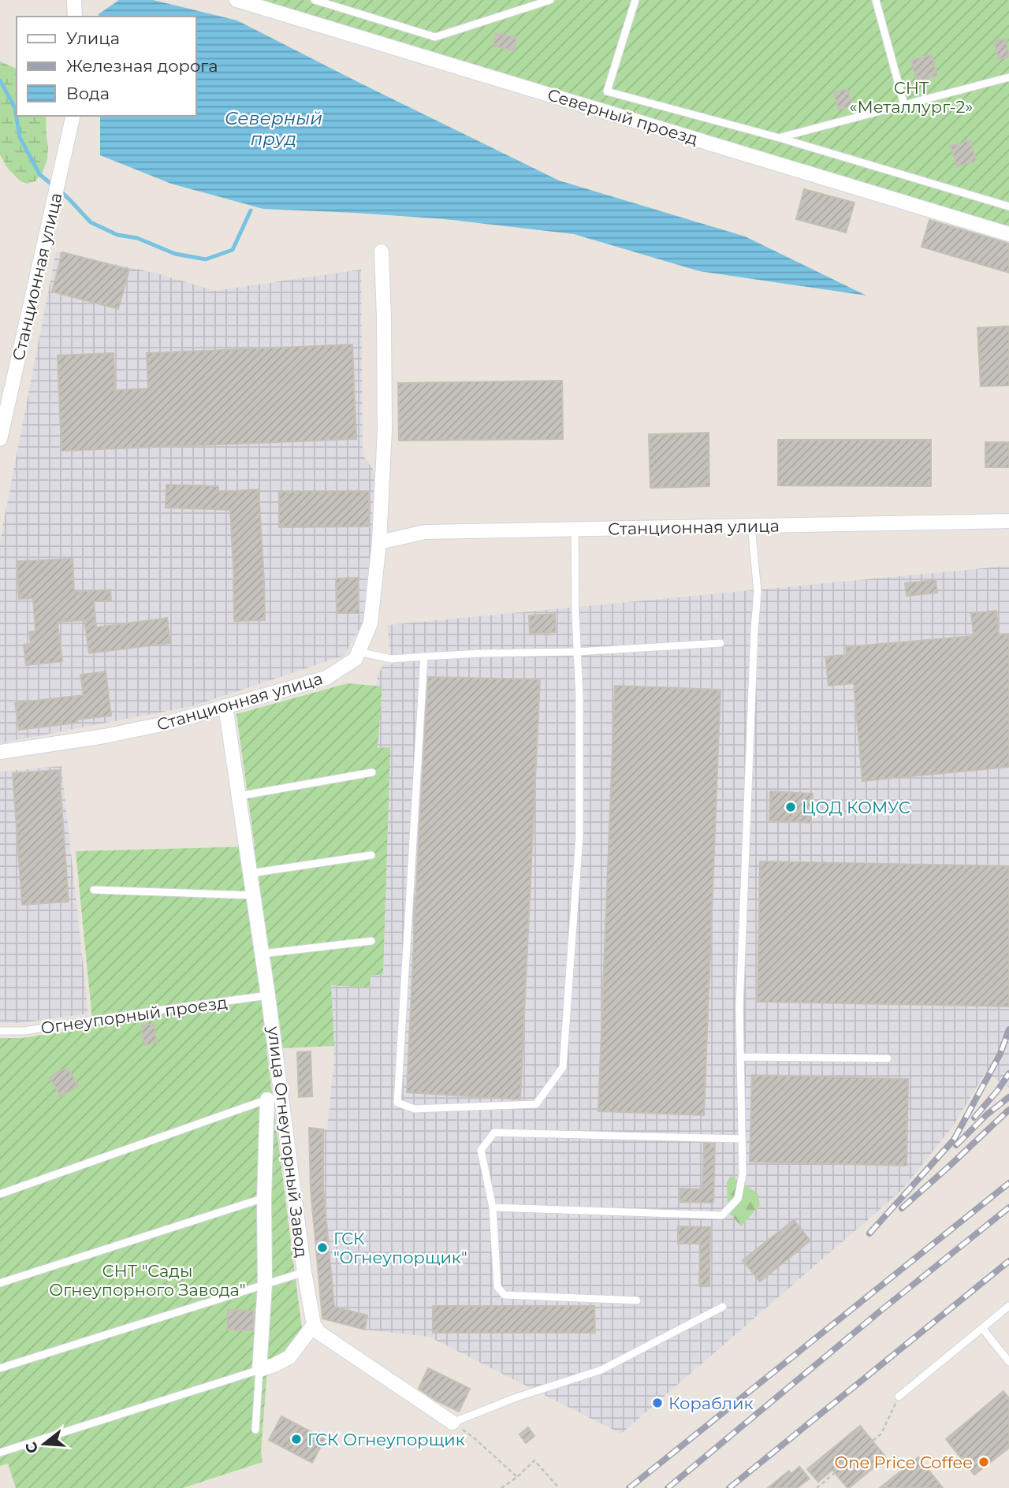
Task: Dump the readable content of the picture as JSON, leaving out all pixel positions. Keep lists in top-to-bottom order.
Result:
{
  "streets": {
    "street": ["Северный проезд", "Станционная улица", "улица Огнеупорный Завод"],
    "lane": ["Огнеупорный проезд"]
  },
  "crossings": [
    ["Станционная улица", "улица Огнеупорный Завод"],
    ["Огнеупорный проезд", "улица Огнеупорный Завод"]
  ],
  "water": ["Северный пруд"],
  "parks": ["СНТ «Металлург-2»", "СНТ \"Сады Огнеупорного Завода\""],
  "places": [
    "ЦОД КОМУС",
    "ГСК \"Огнеупорщик\"",
    "Кораблик",
    "ГСК Огнеупорщик",
    "One Price Coffee"
  ],
  "legend": ["Улица", "Железная дорога", "Вода"],
  "north": "left"
}
